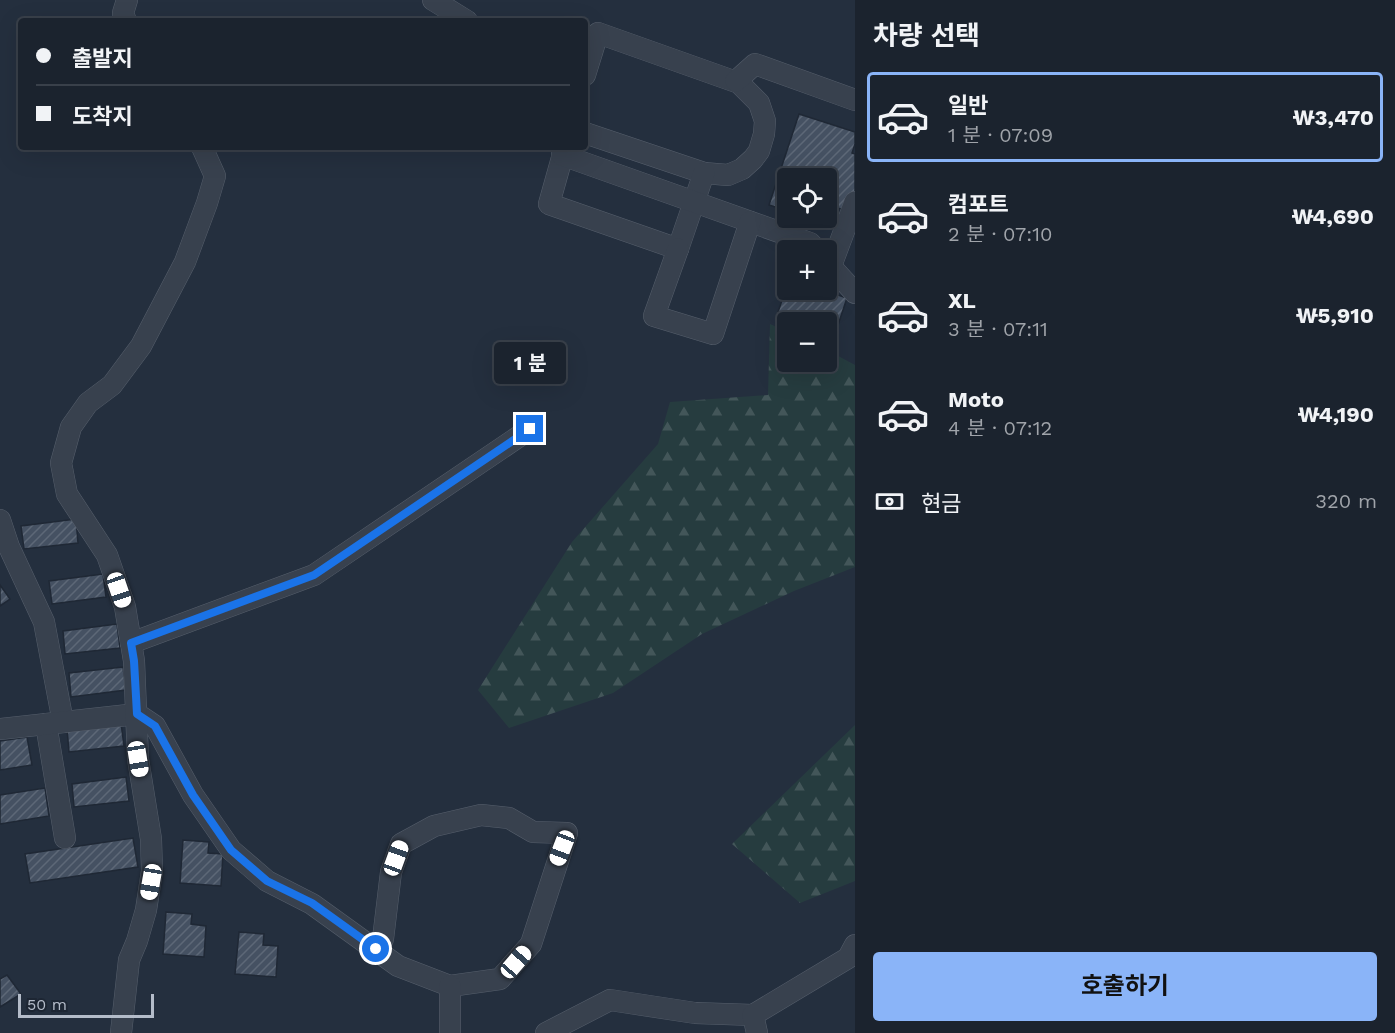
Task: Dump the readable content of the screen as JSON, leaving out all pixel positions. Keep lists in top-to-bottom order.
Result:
{
  "scale_bar": "50 m",
  "page": {
    "heading": "차량 선택",
    "banner": ["출발지", "도착지"],
    "list": [
      {
        "name": "일반",
        "note": "1 분 · 07:09",
        "value": "₩3,470"
      },
      {
        "name": "컴포트",
        "note": "2 분 · 07:10",
        "value": "₩4,690"
      },
      {
        "name": "XL",
        "note": "3 분 · 07:11",
        "value": "₩5,910"
      },
      {
        "name": "Moto",
        "note": "4 분 · 07:12",
        "value": "₩4,190"
      }
    ],
    "map_buttons": ["+", "−"],
    "bubble": "1 분",
    "pay": ["현금", "320 m"],
    "buttons": "호출하기",
    "scale": "50 m"
  }
}
